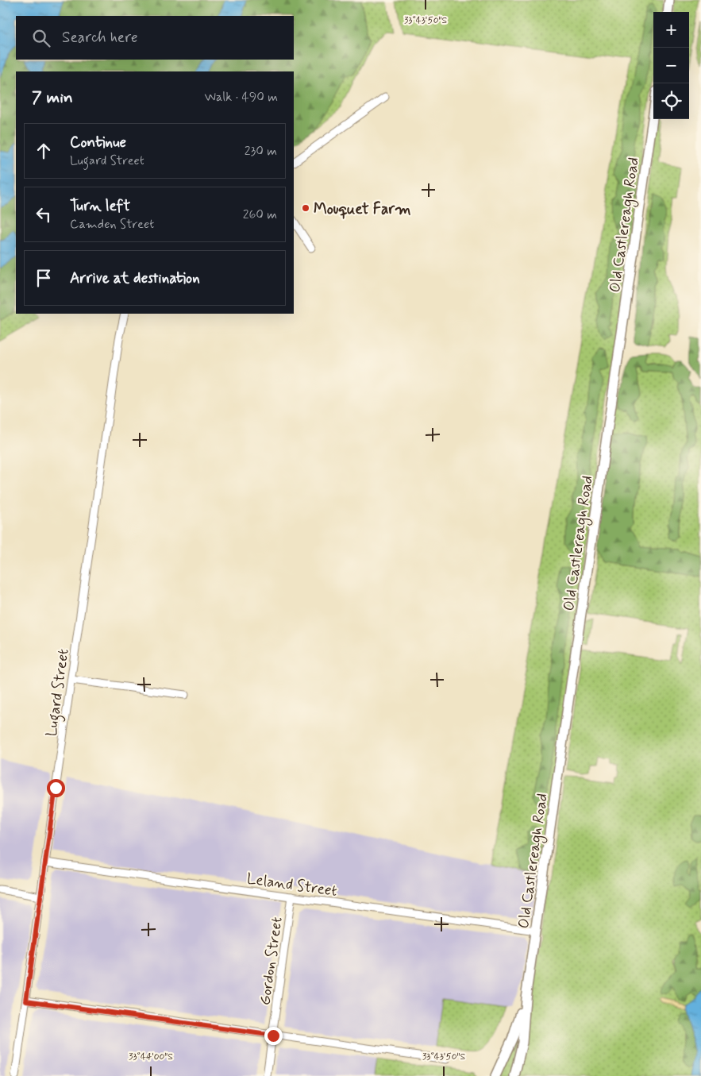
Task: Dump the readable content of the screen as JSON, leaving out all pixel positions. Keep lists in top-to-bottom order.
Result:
{
  "streets": {
    "street": [
      "Old Castlereagh Road",
      "Lugard Street",
      "Leland Street",
      "Gordon Street"
    ]
  },
  "crossings": [
    ["Old Castlereagh Road", "Leland Street"],
    ["Lugard Street", "Leland Street"],
    ["Leland Street", "Gordon Street"]
  ],
  "places": ["Mouquet Farm"],
  "page": {
    "map_buttons": ["+", "−"],
    "search": "Search here",
    "heading": ["7 min", "Walk · 490 m"],
    "list": [
      ["Continue", "Lugard Street", "230 m"],
      ["Turn left", "Camden Street", "260 m"],
      "Arrive at destination"
    ]
  },
  "coordinates": ["33°43'50\"S", "33°44'00\"S"]
}
